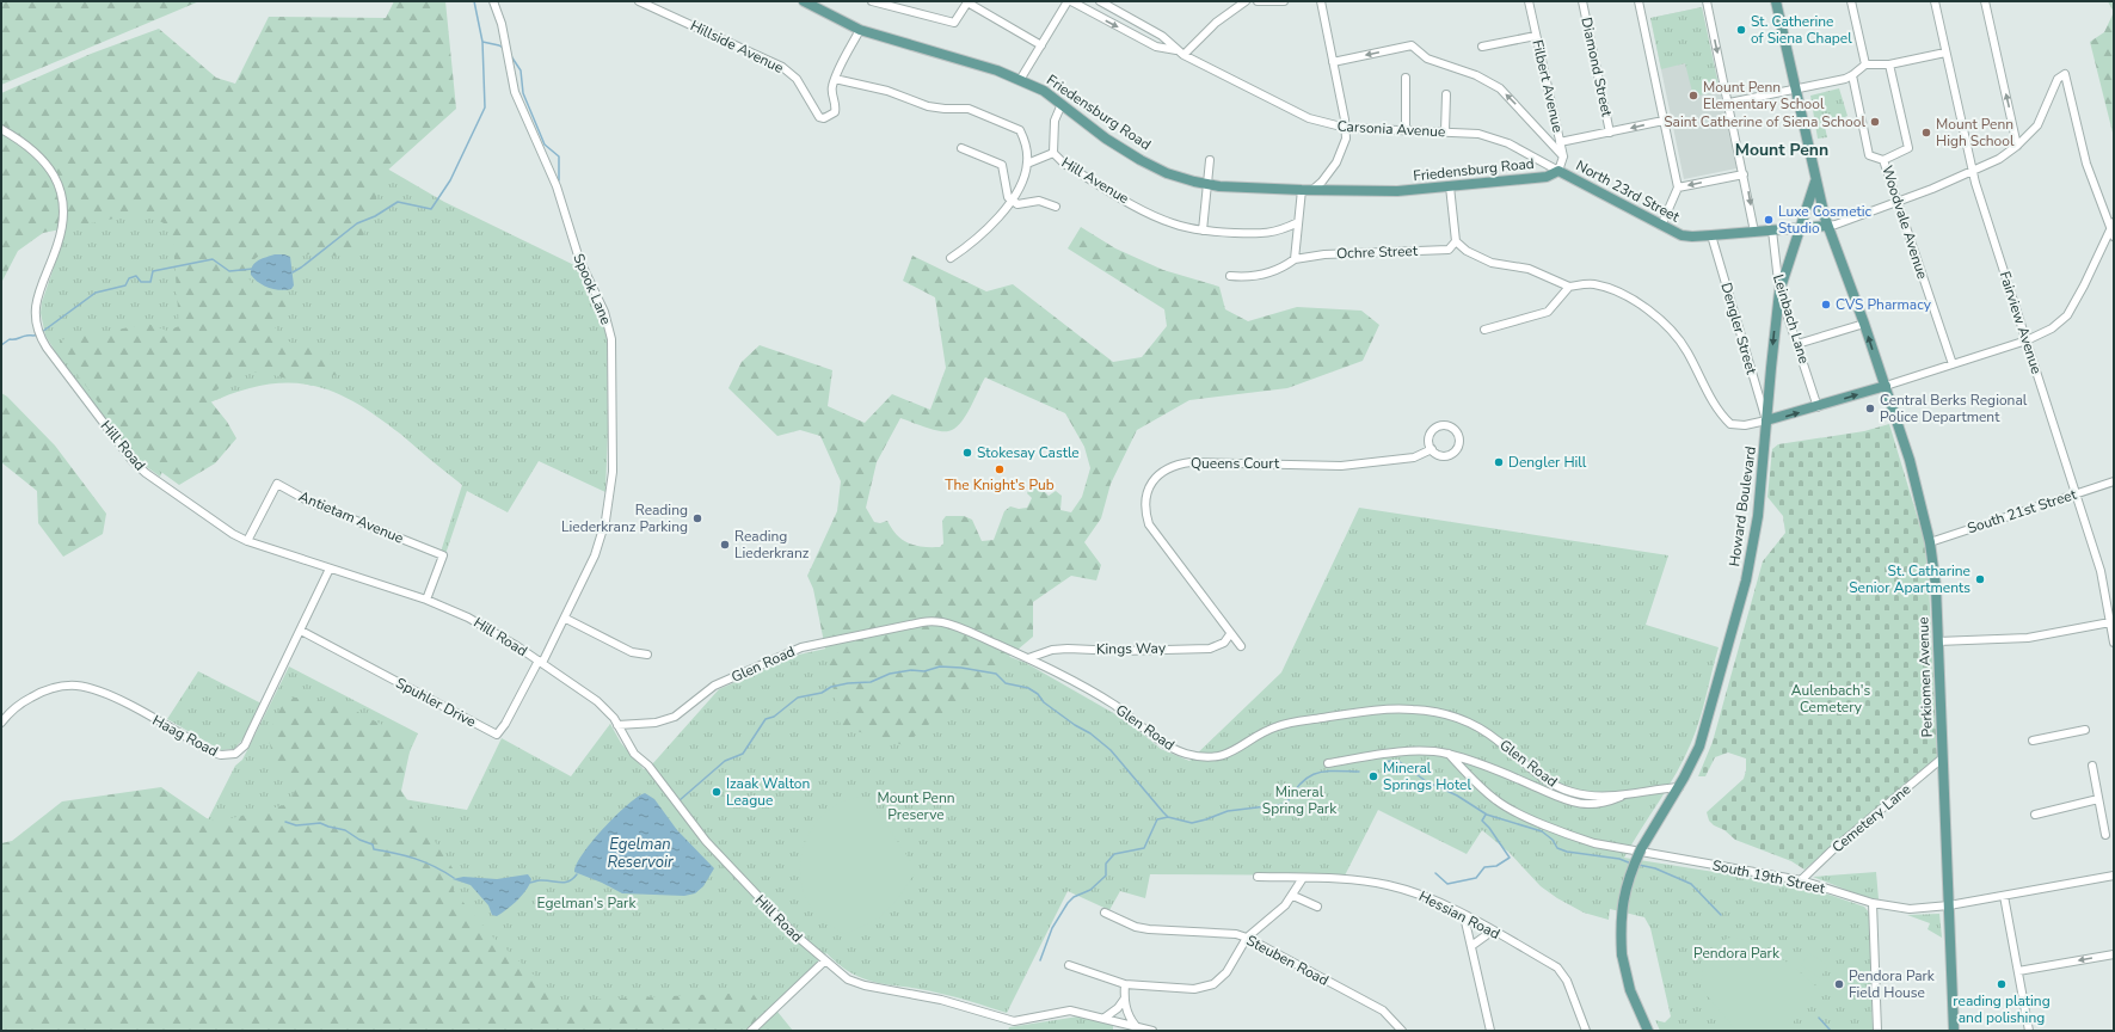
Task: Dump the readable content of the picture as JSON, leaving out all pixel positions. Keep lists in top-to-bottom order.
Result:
{
  "streets": {
    "main road": [
      "Friedensburg Road",
      "North 23rd Street",
      "Howard Boulevard",
      "Perkiomen Avenue"
    ],
    "street": [
      "Hillside Avenue",
      "Diamond Street",
      "Filbert Avenue",
      "Carsonia Avenue",
      "Hill Avenue",
      "Woodvale Avenue",
      "Ochre Street",
      "Spook Lane",
      "Leinbach Lane",
      "Fairview Avenue",
      "Dengler Street",
      "Hill Road",
      "Queens Court",
      "South 21st Street",
      "Antietam Avenue",
      "Kings Way",
      "Glen Road",
      "Spuhler Drive",
      "Haag Road",
      "Cemetery Lane",
      "South 19th Street",
      "Hessian Road",
      "Steuben Road"
    ]
  },
  "crossings": [
    ["Friedensburg Road", "Carsonia Avenue"],
    ["Friedensburg Road", "North 23rd Street"],
    ["Carsonia Avenue", "North 23rd Street"],
    ["North 23rd Street", "Leinbach Lane"],
    ["North 23rd Street", "Dengler Street"],
    ["North 23rd Street", "Howard Boulevard"],
    ["North 23rd Street", "Perkiomen Avenue"],
    ["Spook Lane", "Hill Road"],
    ["Spook Lane", "Spuhler Drive"],
    ["Leinbach Lane", "Howard Boulevard"],
    ["Fairview Avenue", "South 21st Street"],
    ["Dengler Street", "Howard Boulevard"],
    ["Hill Road", "Antietam Avenue"],
    ["Hill Road", "Glen Road"],
    ["Hill Road", "Spuhler Drive"],
    ["Hill Road", "Haag Road"],
    ["Queens Court", "Kings Way"],
    ["Howard Boulevard", "Glen Road"],
    ["Howard Boulevard", "Perkiomen Avenue"],
    ["South 21st Street", "Perkiomen Avenue"],
    ["Kings Way", "Glen Road"],
    ["Perkiomen Avenue", "Cemetery Lane"],
    ["Perkiomen Avenue", "South 19th Street"],
    ["Spuhler Drive", "Haag Road"],
    ["Cemetery Lane", "South 19th Street"]
  ],
  "districts": ["Mount Penn"],
  "water": ["Egelman Reservoir"],
  "parks": [
    "Aulenbach's Cemetery",
    "Mineral Spring Park",
    "Mount Penn Preserve",
    "Egelman's Park",
    "Pendora Park"
  ],
  "places": [
    "St. Catherine of Siena Chapel",
    "Mount Penn Elementary School",
    "Saint Catherine of Siena School",
    "Mount Penn High School",
    "Luxe Cosmetic Studio",
    "CVS Pharmacy",
    "Central Berks Regional Police Department",
    "Stokesay Castle",
    "Dengler Hill",
    "The Knight's Pub",
    "Reading Liederkranz Parking",
    "Reading Liederkranz",
    "St. Catharine Senior Apartments",
    "Mineral Springs Hotel",
    "Izaak Walton League",
    "Pendora Park Field House",
    "reading plating and polishing"
  ]
}
